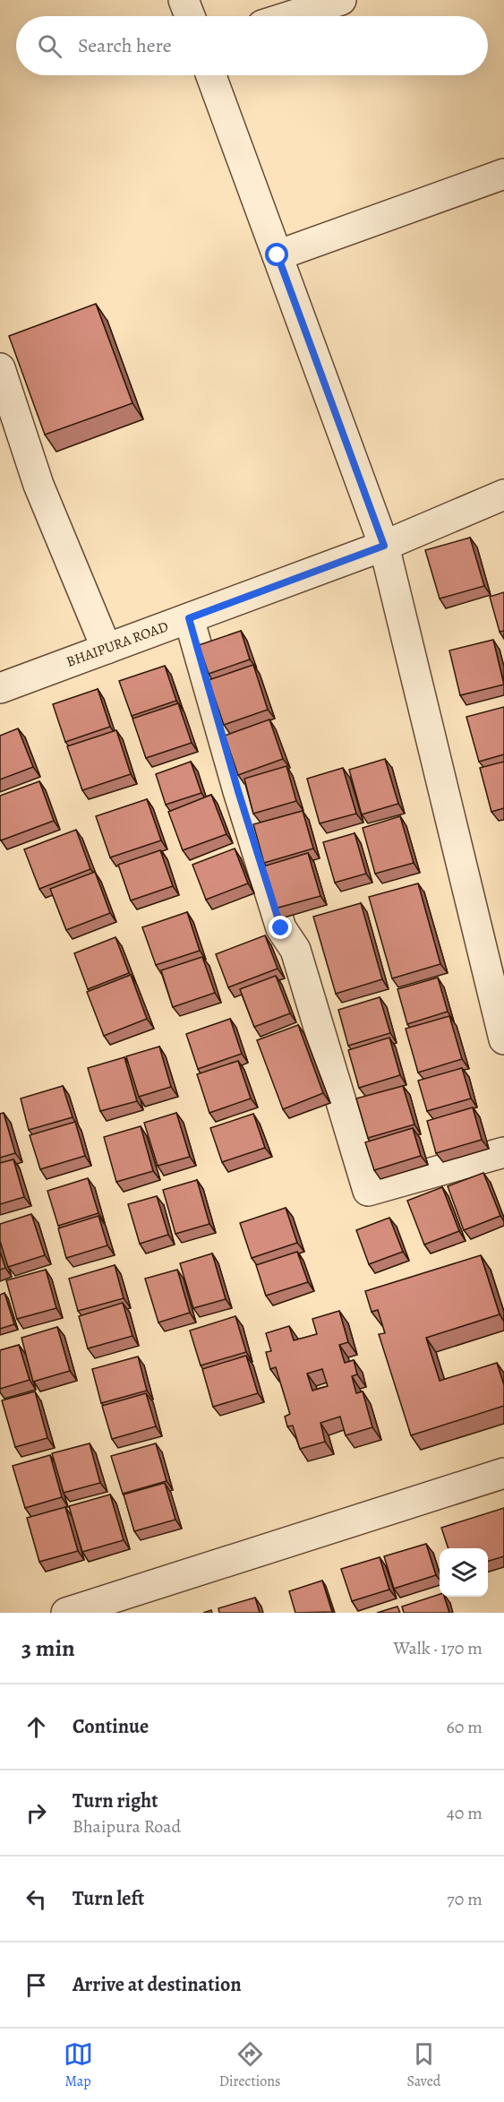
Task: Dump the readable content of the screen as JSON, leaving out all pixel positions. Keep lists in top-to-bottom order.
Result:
{
  "streets": {
    "street": ["BHAIPURA ROAD"]
  },
  "page": {
    "search": "Search here",
    "heading": ["3 min", "Walk · 170 m"],
    "list": [
      ["Continue", "60 m"],
      ["Turn right", "Bhaipura Road", "40 m"],
      ["Turn left", "70 m"],
      "Arrive at destination"
    ],
    "nav": ["Map", "Directions", "Saved"]
  }
}
